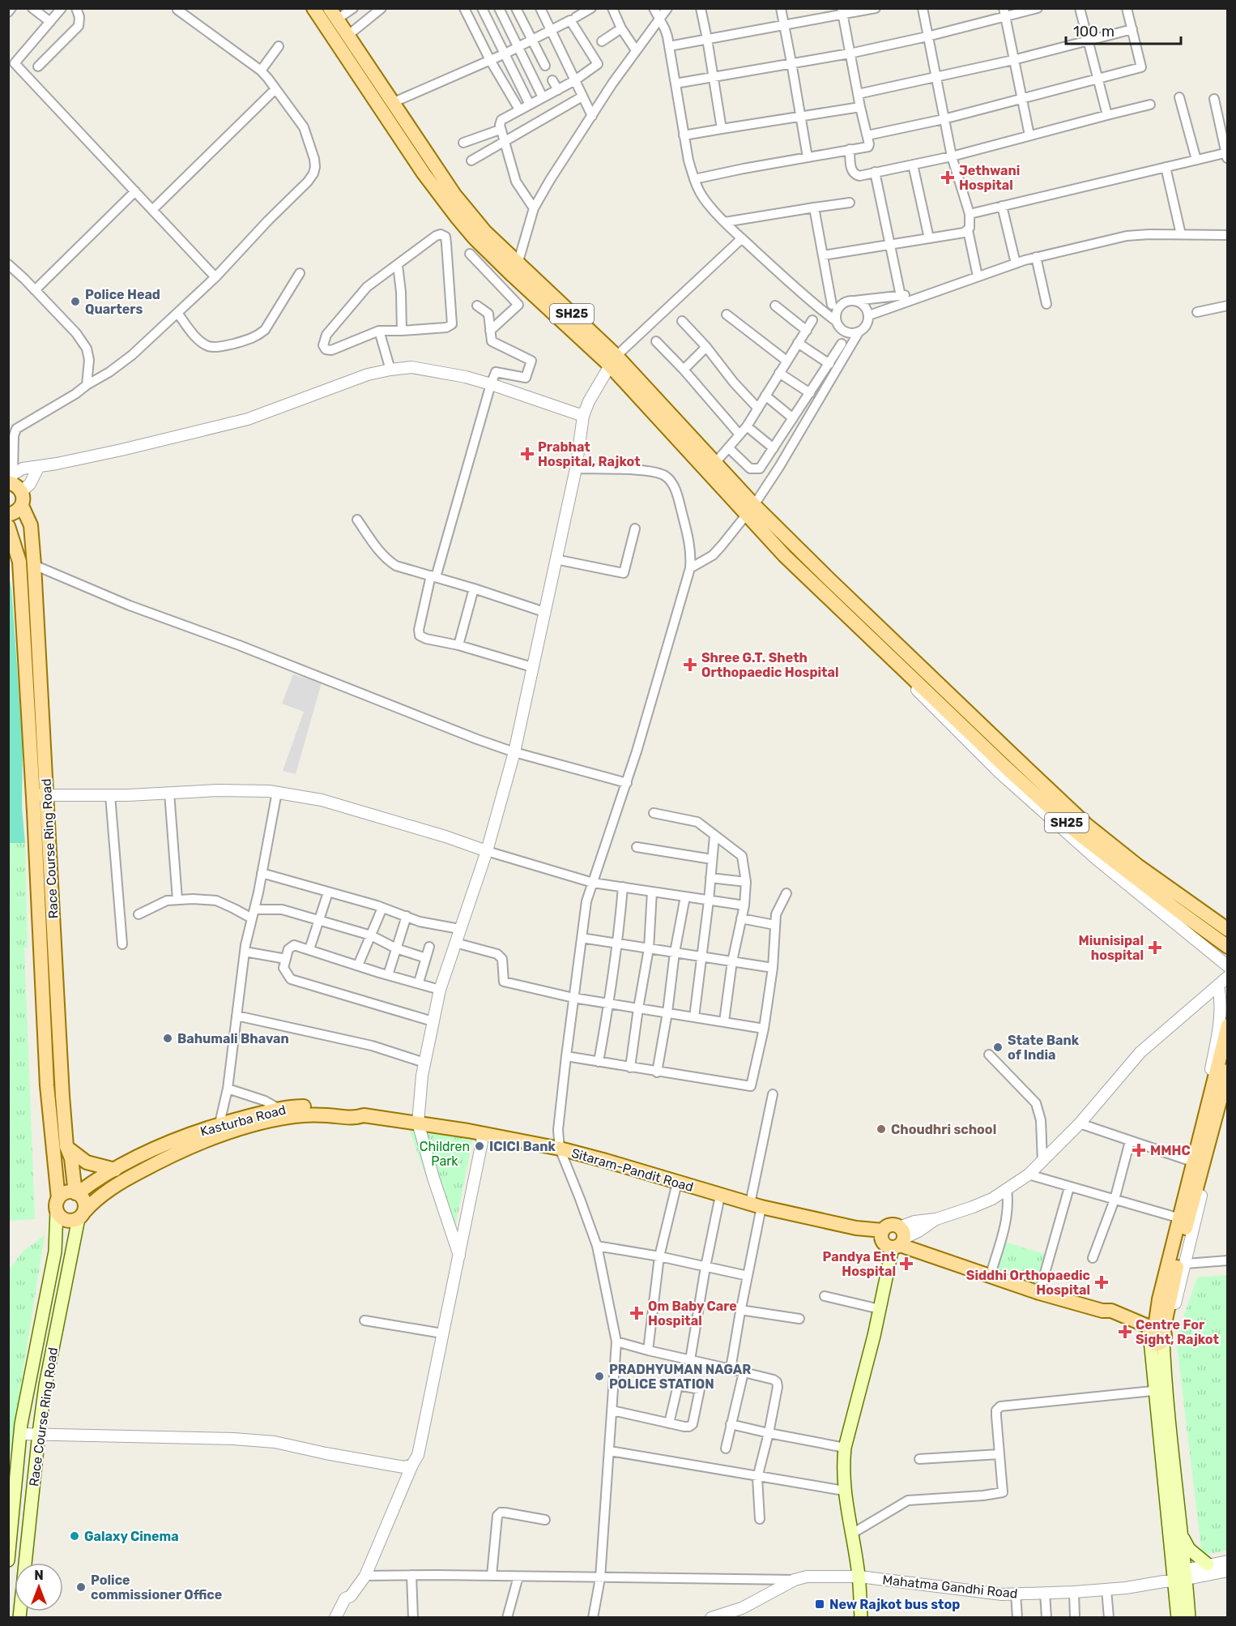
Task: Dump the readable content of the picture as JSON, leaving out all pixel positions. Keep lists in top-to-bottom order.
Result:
{
  "streets": {
    "main road": [
      "SH25",
      "Race Course Ring Road",
      "Kasturba Road",
      "Sitaram-Pandit Road"
    ],
    "street": ["Mahatma Gandhi Road"]
  },
  "crossings": [
    ["Race Course Ring Road", "Kasturba Road"],
    ["Race Course Ring Road", "Sitaram-Pandit Road"],
    ["Kasturba Road", "Sitaram-Pandit Road"]
  ],
  "parks": ["Children Park"],
  "places": {
    "health": [
      "Jethwani Hospital",
      "Prabhat Hospital, Rajkot",
      "Shree G.T. Sheth Orthopaedic Hospital",
      "Miunisipal hospital",
      "MMHC",
      "Pandya Ent Hospital",
      "Siddhi Orthopaedic Hospital",
      "Om Baby Care Hospital",
      "Centre For Sight, Rajkot"
    ],
    "other": [
      "Police Head Quarters",
      "Bahumali Bhavan",
      "State Bank of India",
      "Choudhri school",
      "ICICI Bank",
      "PRADHYUMAN NAGAR POLICE STATION",
      "Galaxy Cinema",
      "Police commissioner Office"
    ],
    "transit": ["New Rajkot bus stop"]
  },
  "scale_bar": "100 m",
  "north": "top"
}
